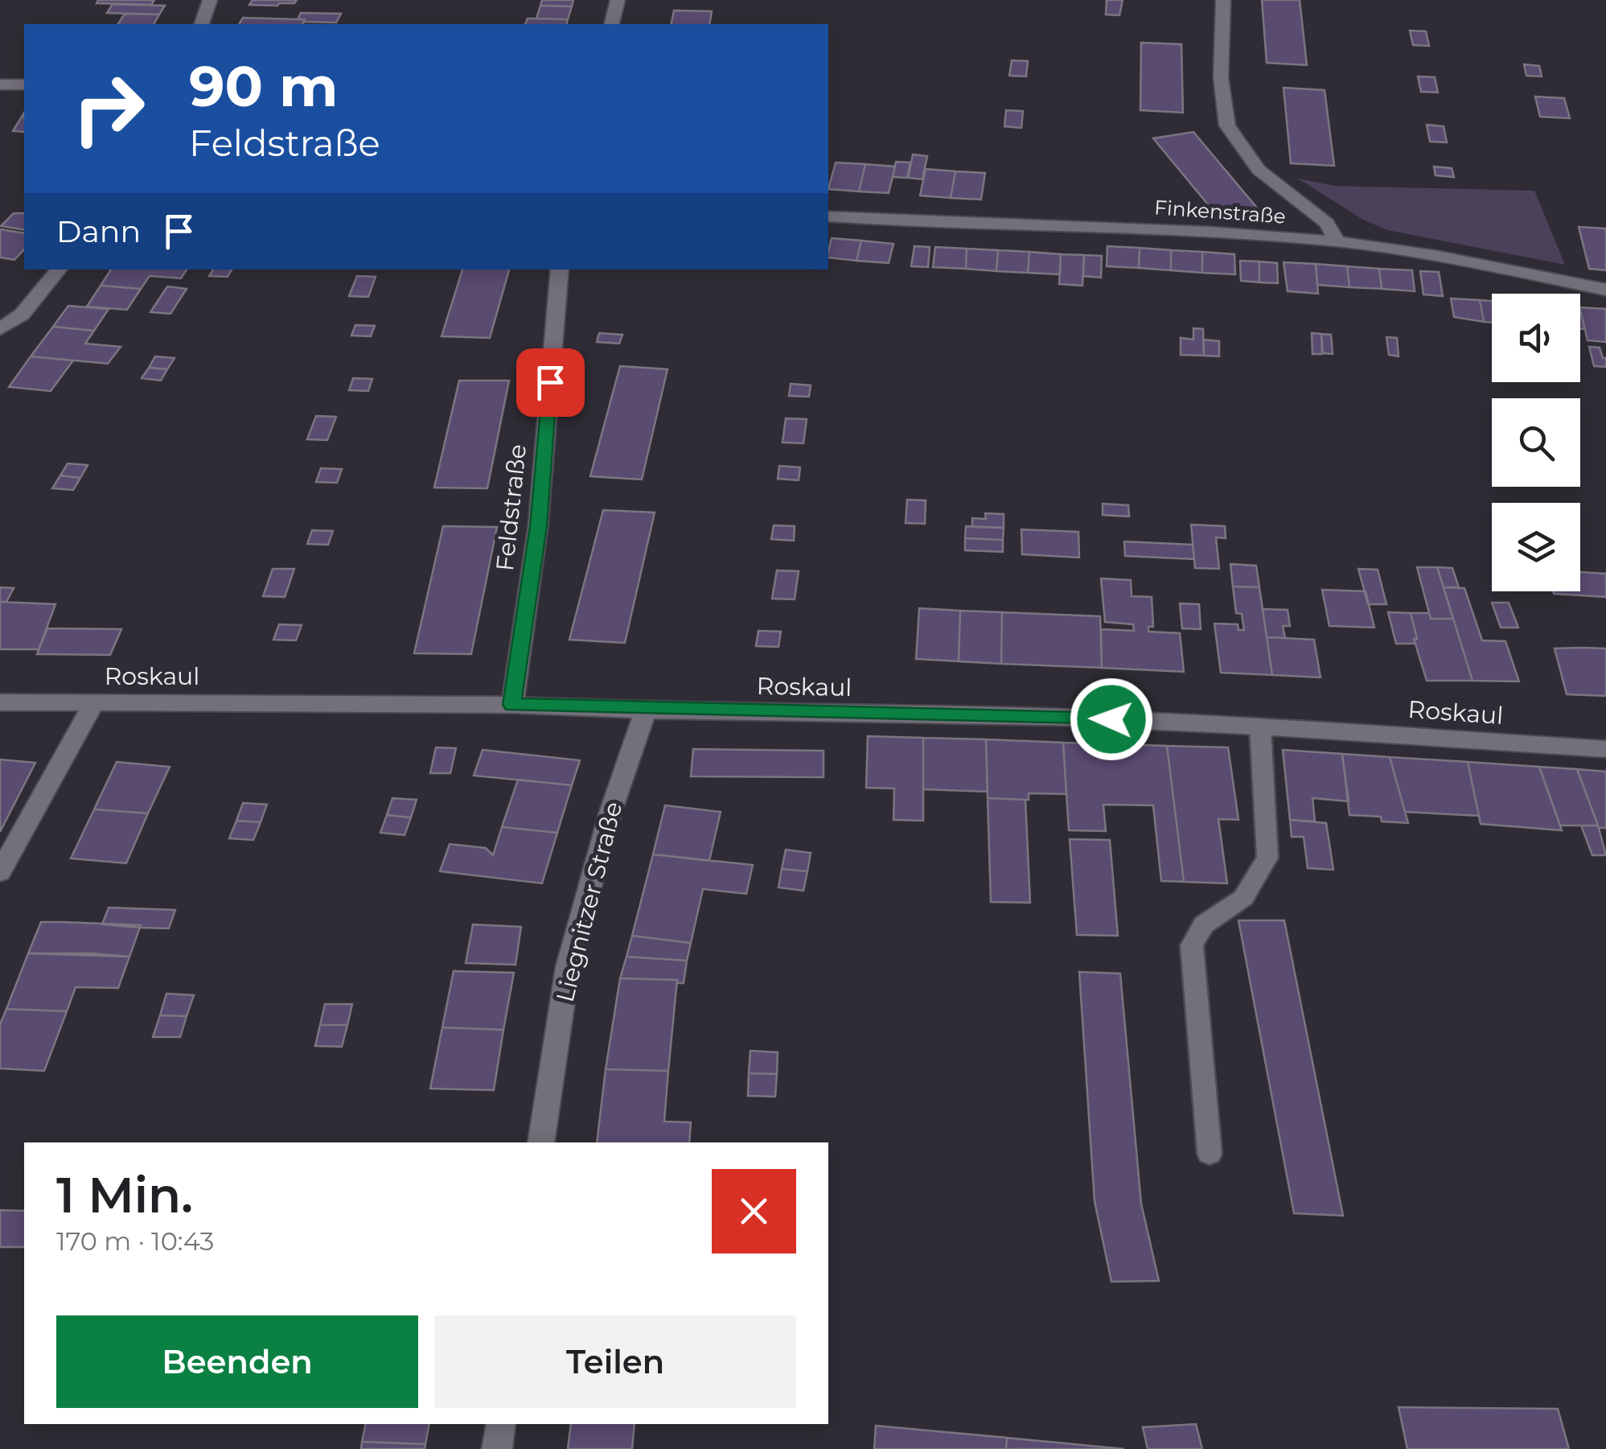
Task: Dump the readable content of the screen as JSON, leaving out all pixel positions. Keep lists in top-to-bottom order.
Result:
{
  "streets": {
    "street": [
      "Finkenstraße",
      "Feldstraße",
      "Roskaul",
      "Liegnitzer Straße"
    ]
  },
  "crossings": [
    ["Feldstraße", "Roskaul"],
    ["Roskaul", "Liegnitzer Straße"]
  ],
  "page": {
    "turn": ["90 m", "Feldstraße"],
    "then": "Dann",
    "heading": ["1 Min.", "170 m · 10:43"],
    "buttons": ["Beenden", "Teilen"]
  }
}
